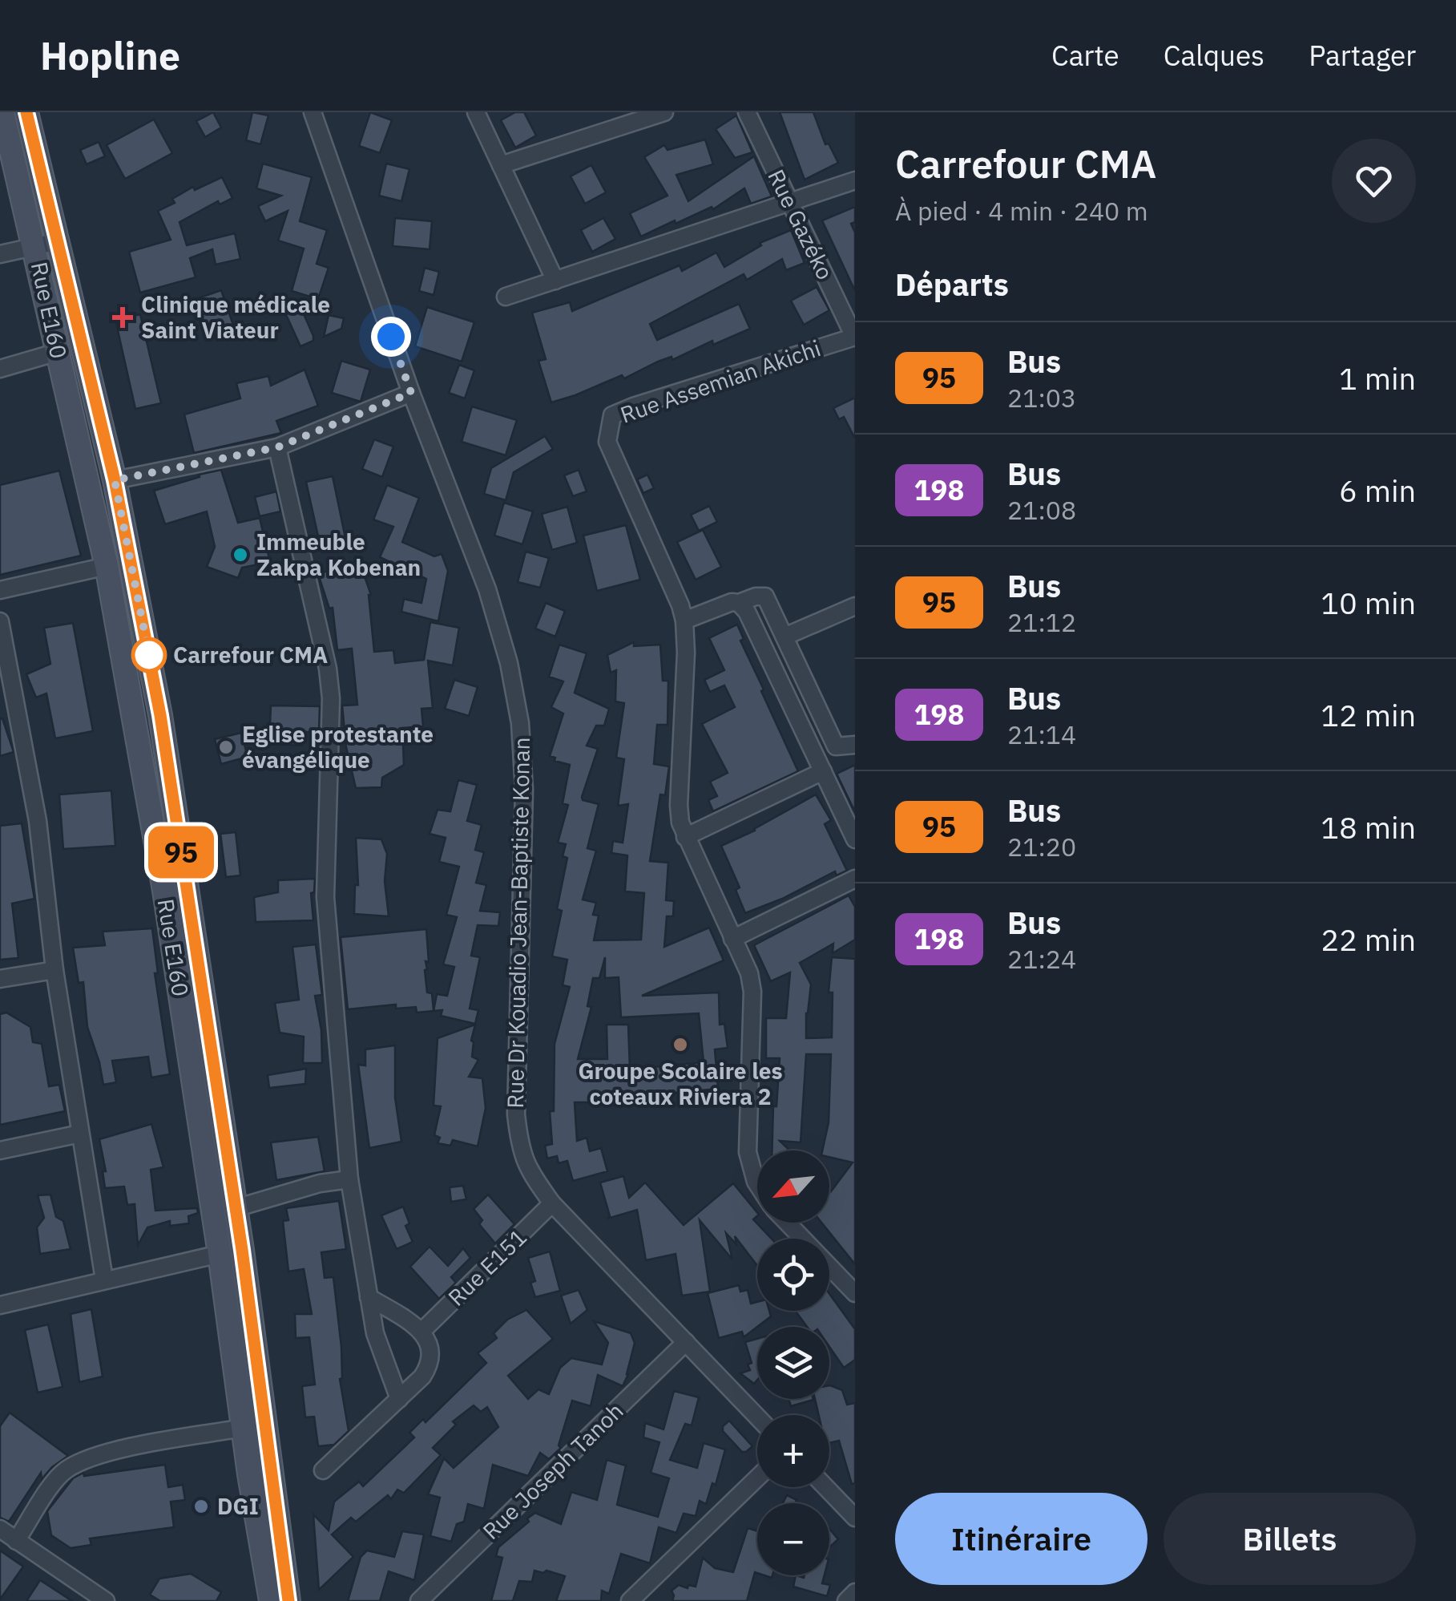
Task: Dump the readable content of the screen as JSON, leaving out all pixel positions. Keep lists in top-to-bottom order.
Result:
{
  "streets": {
    "street": [
      "Rue Gazéko",
      "Rue E160",
      "Rue Assemian Akichi",
      "Rue Dr Kouadio Jean-Baptiste Konan",
      "Rue E151",
      "Rue Joseph Tanoh"
    ]
  },
  "crossings": [
    ["Rue Gazéko", "Rue Assemian Akichi"],
    ["Rue Dr Kouadio Jean-Baptiste Konan", "Rue E151"],
    ["Rue Dr Kouadio Jean-Baptiste Konan", "Rue Joseph Tanoh"]
  ],
  "places": {
    "health": ["Clinique médicale Saint Viateur"],
    "other": [
      "Immeuble Zakpa Kobenan",
      "Carrefour CMA",
      "Eglise protestante évangélique",
      "Groupe Scolaire les coteaux Riviera 2",
      "DGI"
    ]
  },
  "lines": ["bus line 95"],
  "north": "bottom left",
  "page": {
    "header": "Hopline",
    "nav": ["Carte", "Calques", "Partager"],
    "on_map": "95",
    "heading": [
      ["Carrefour CMA", "À pied · 4 min · 240 m"],
      "Départs"
    ],
    "list": [
      {
        "mark": "95",
        "name": "Bus",
        "note": "21:03",
        "value": "1 min"
      },
      {
        "mark": "198",
        "name": "Bus",
        "note": "21:08",
        "value": "6 min"
      },
      {
        "mark": "95",
        "name": "Bus",
        "note": "21:12",
        "value": "10 min"
      },
      {
        "mark": "198",
        "name": "Bus",
        "note": "21:14",
        "value": "12 min"
      },
      {
        "mark": "95",
        "name": "Bus",
        "note": "21:20",
        "value": "18 min"
      },
      {
        "mark": "198",
        "name": "Bus",
        "note": "21:24",
        "value": "22 min"
      }
    ],
    "map_buttons": ["+", "−"],
    "buttons": ["Itinéraire", "Billets"]
  }
}
